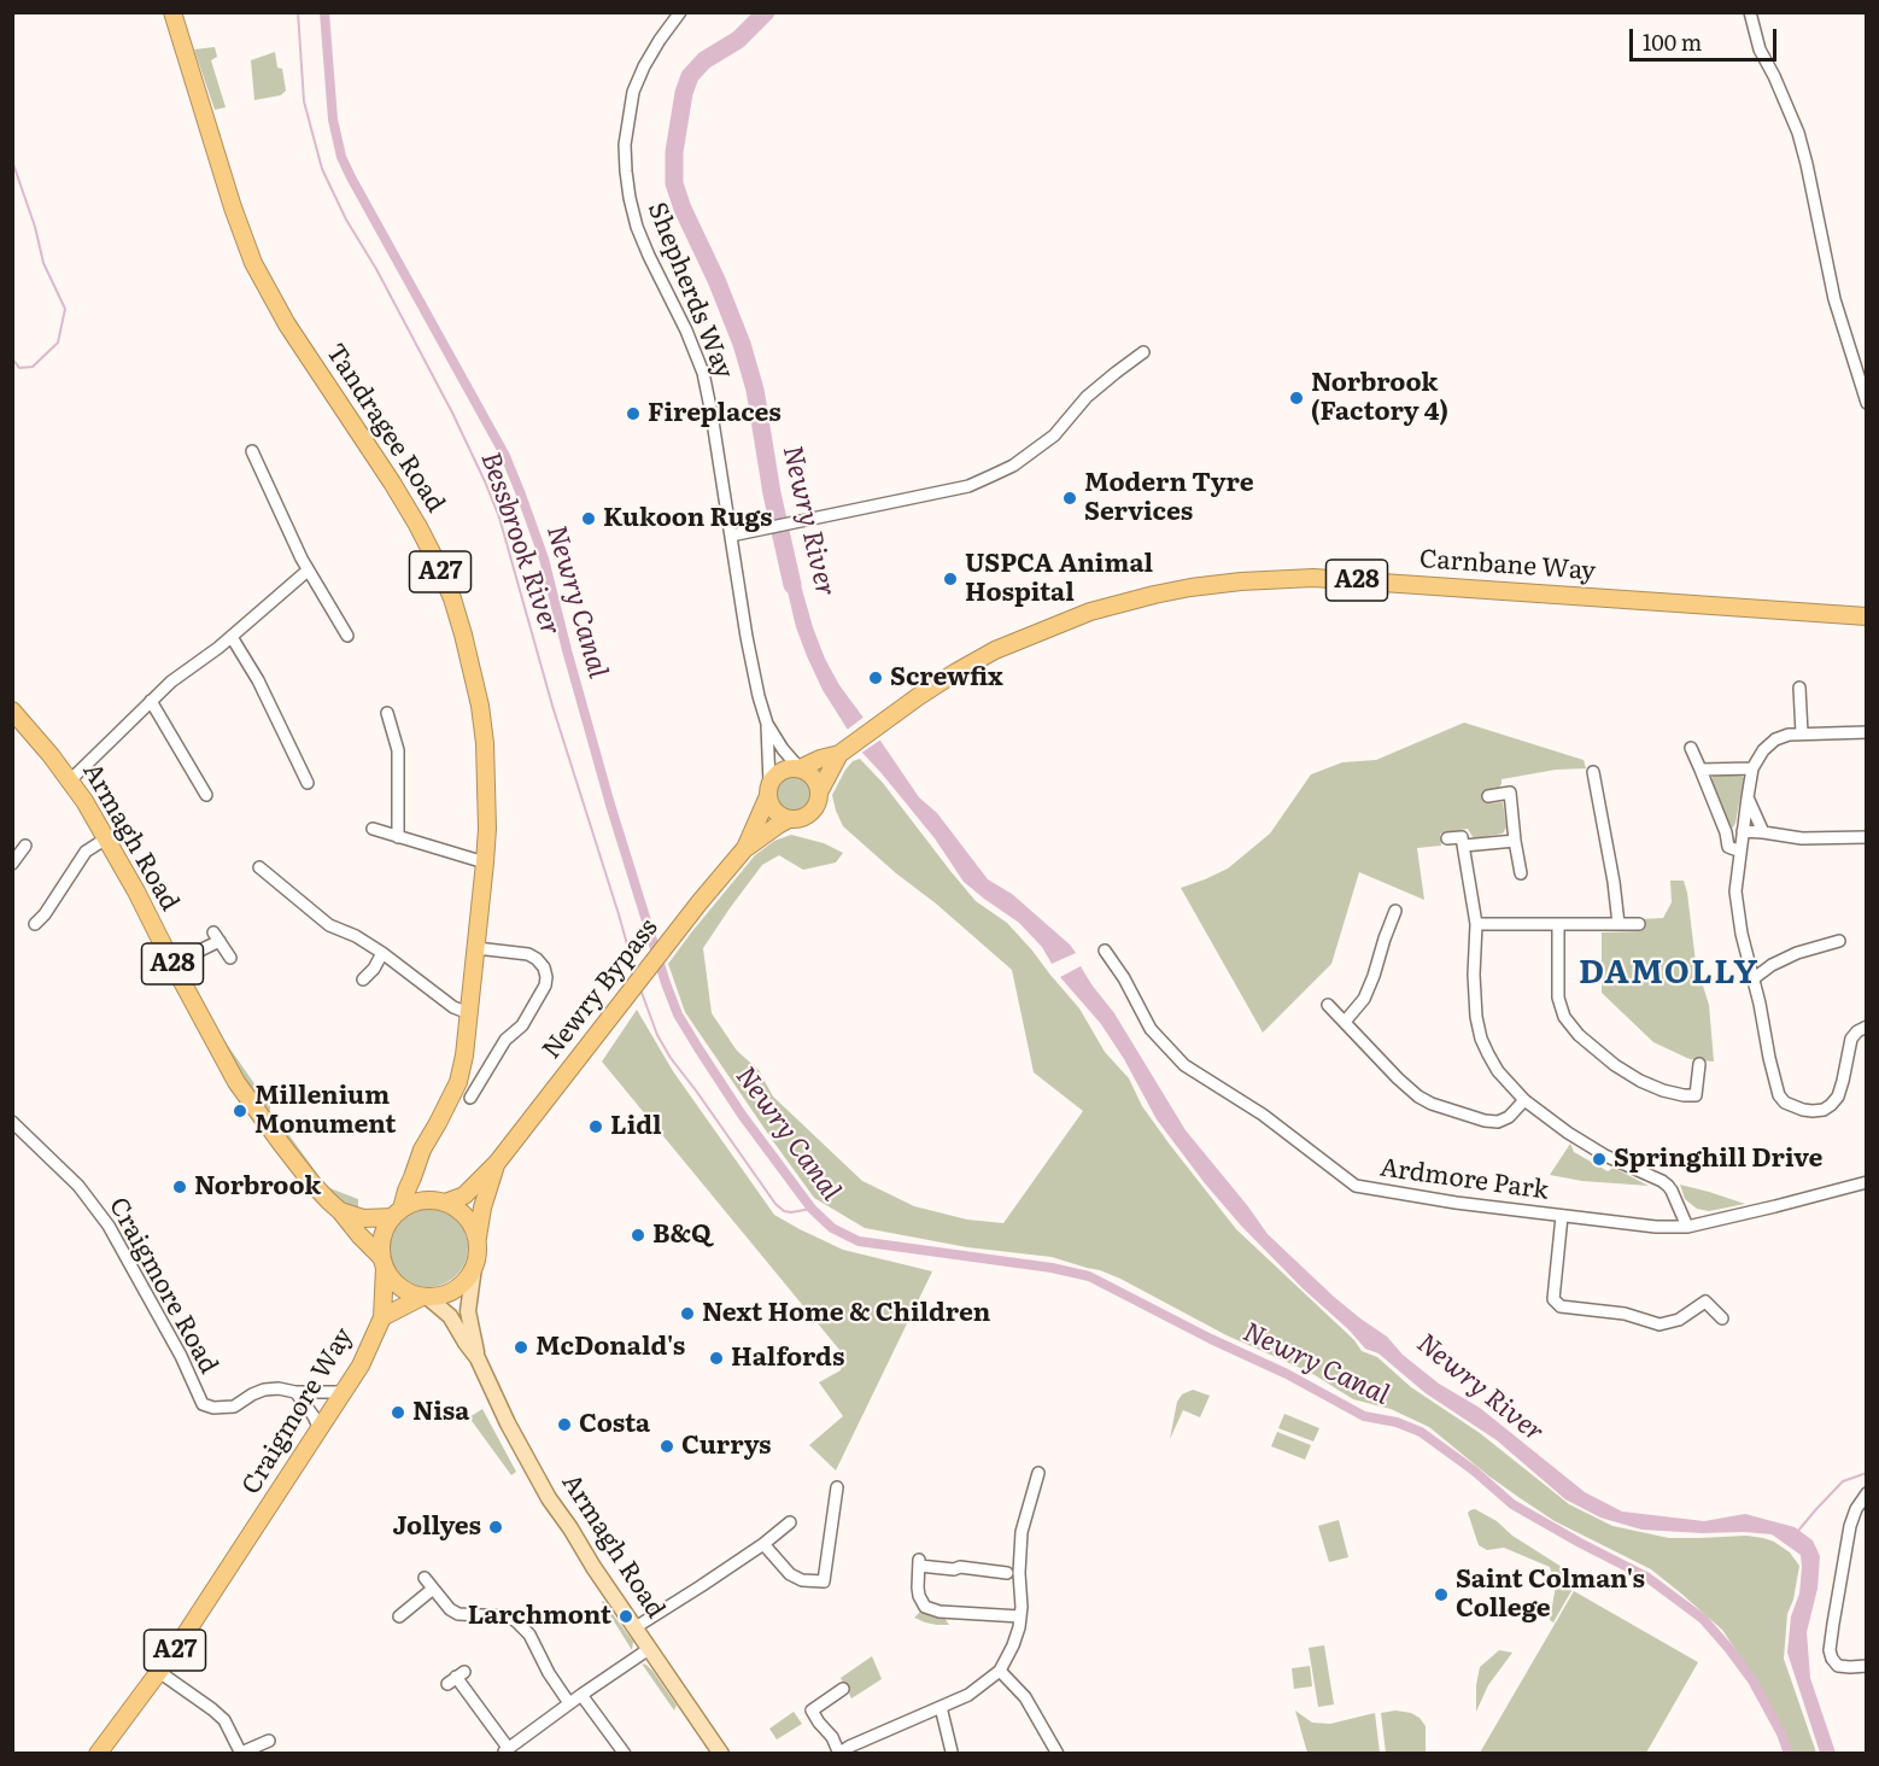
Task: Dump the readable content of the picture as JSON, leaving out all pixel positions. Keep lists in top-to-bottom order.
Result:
{
  "streets": {
    "highway": [
      "Tandragee Road",
      "Carnbane Way",
      "A27",
      "A28",
      "Armagh Road",
      "Newry Bypass",
      "Craigmore Way"
    ],
    "street": ["Shepherds Way", "Ardmore Park", "Craigmore Road"]
  },
  "crossings": [
    ["Tandragee Road", "A28"],
    ["Tandragee Road", "Armagh Road"],
    ["Tandragee Road", "Craigmore Way"],
    ["A28", "Armagh Road"],
    ["A28", "Craigmore Way"],
    ["Armagh Road", "Craigmore Way"],
    ["Craigmore Road", "Craigmore Way"]
  ],
  "districts": ["DAMOLLY"],
  "water": ["Newry River", "Bessbrook River", "Newry Canal"],
  "places": [
    "Norbrook (Factory 4)",
    "Fireplaces",
    "Modern Tyre Services",
    "Kukoon Rugs",
    "USPCA Animal Hospital",
    "Screwfix",
    "Millenium Monument",
    "Lidl",
    "Springhill Drive",
    "Norbrook",
    "B&Q",
    "Next Home & Children",
    "McDonald's",
    "Halfords",
    "Nisa",
    "Costa",
    "Currys",
    "Jollyes",
    "Saint Colman's College",
    "Larchmont"
  ],
  "scale_bar": "100 m"
}
